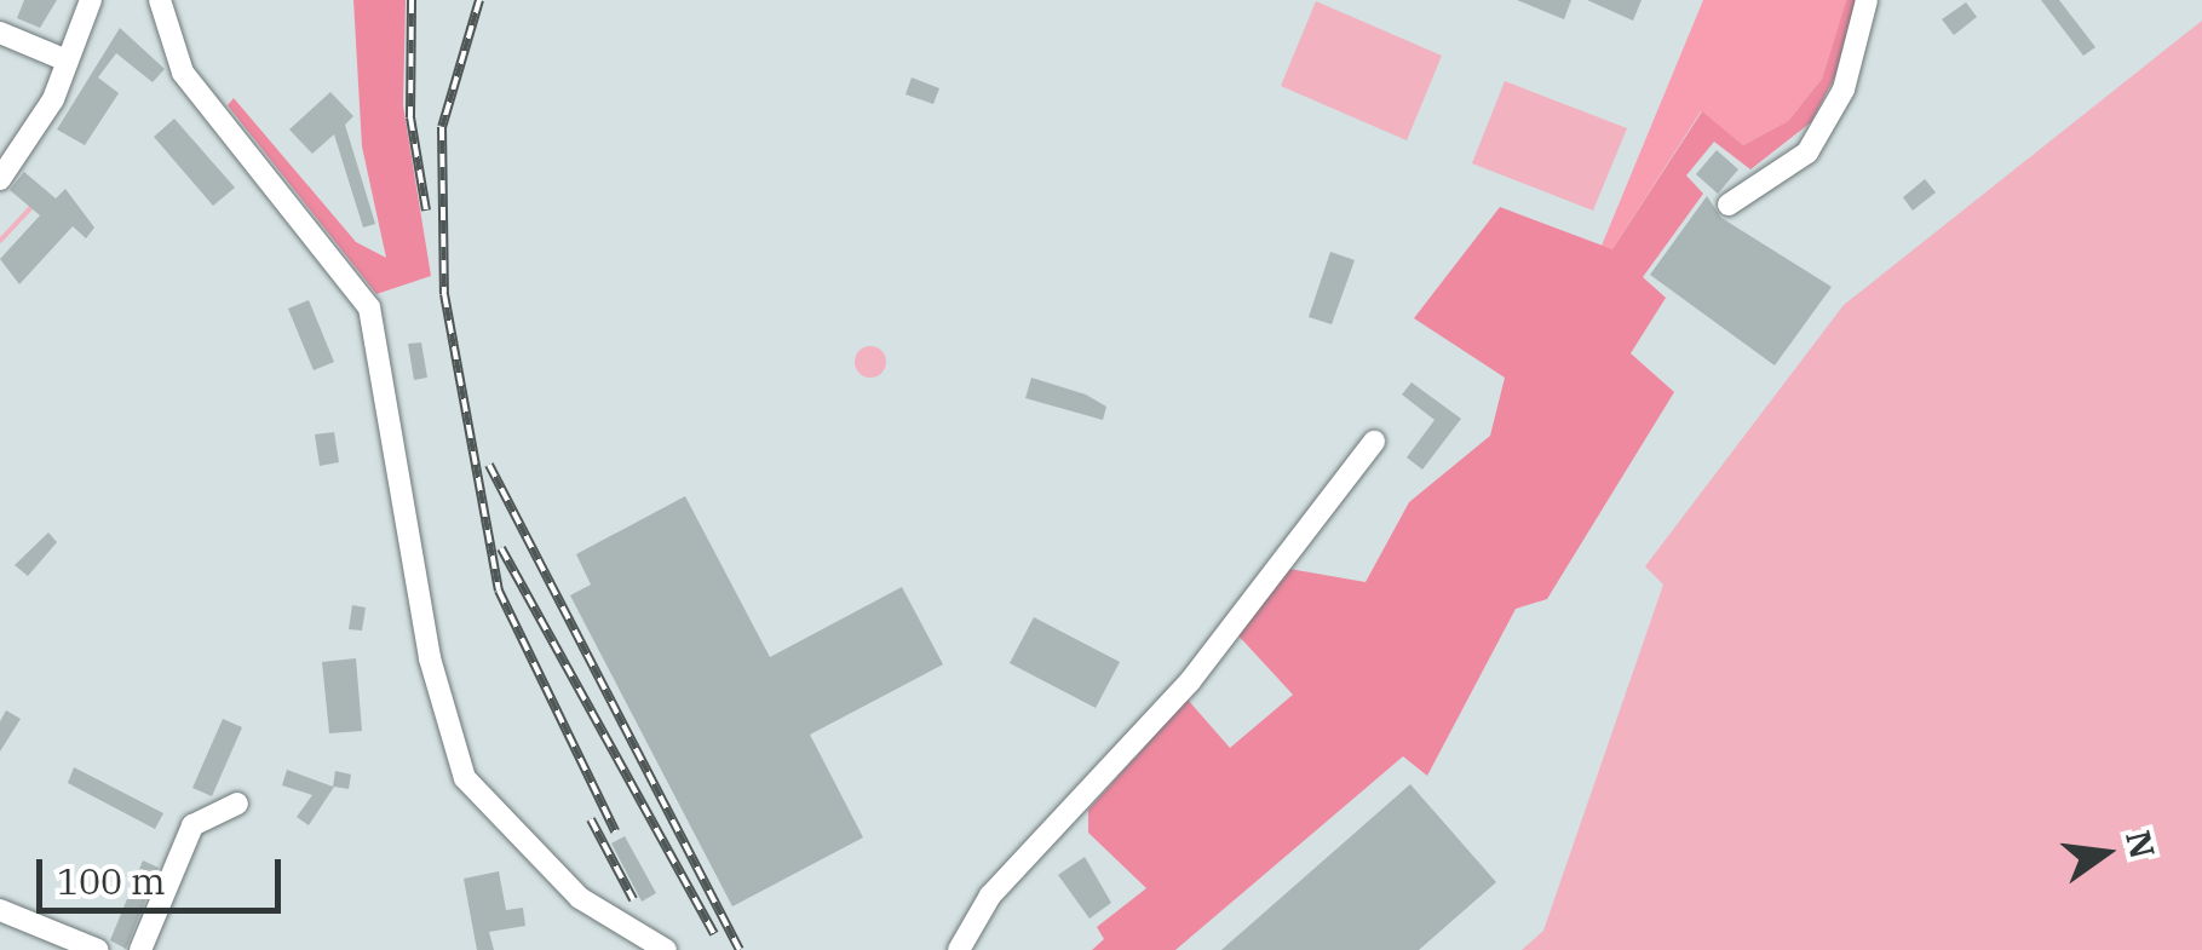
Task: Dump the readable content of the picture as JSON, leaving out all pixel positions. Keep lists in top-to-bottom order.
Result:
{
  "scale_bar": "100 m",
  "north": "right"
}
